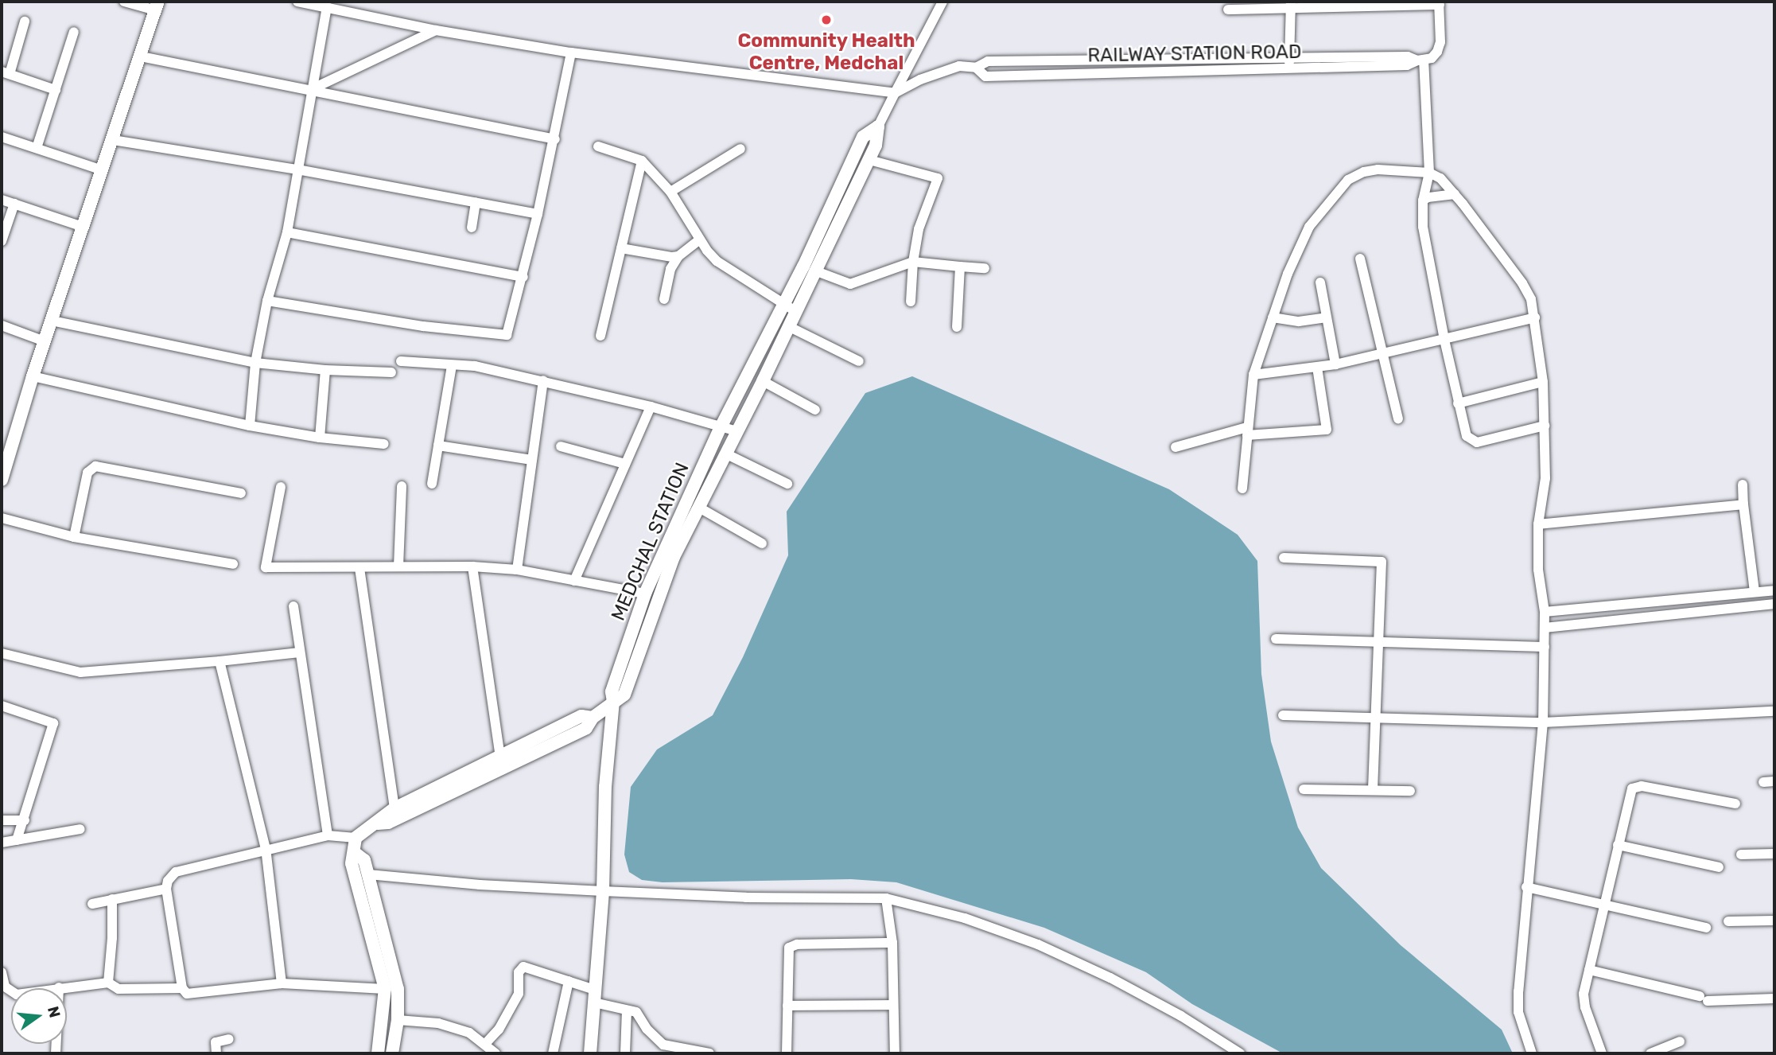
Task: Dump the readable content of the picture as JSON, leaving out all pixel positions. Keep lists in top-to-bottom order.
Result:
{
  "streets": {
    "street": ["RAILWAY STATION ROAD", "MEDCHAL STATION"]
  },
  "places": ["Community Health Centre, Medchal"],
  "north": "right"
}
